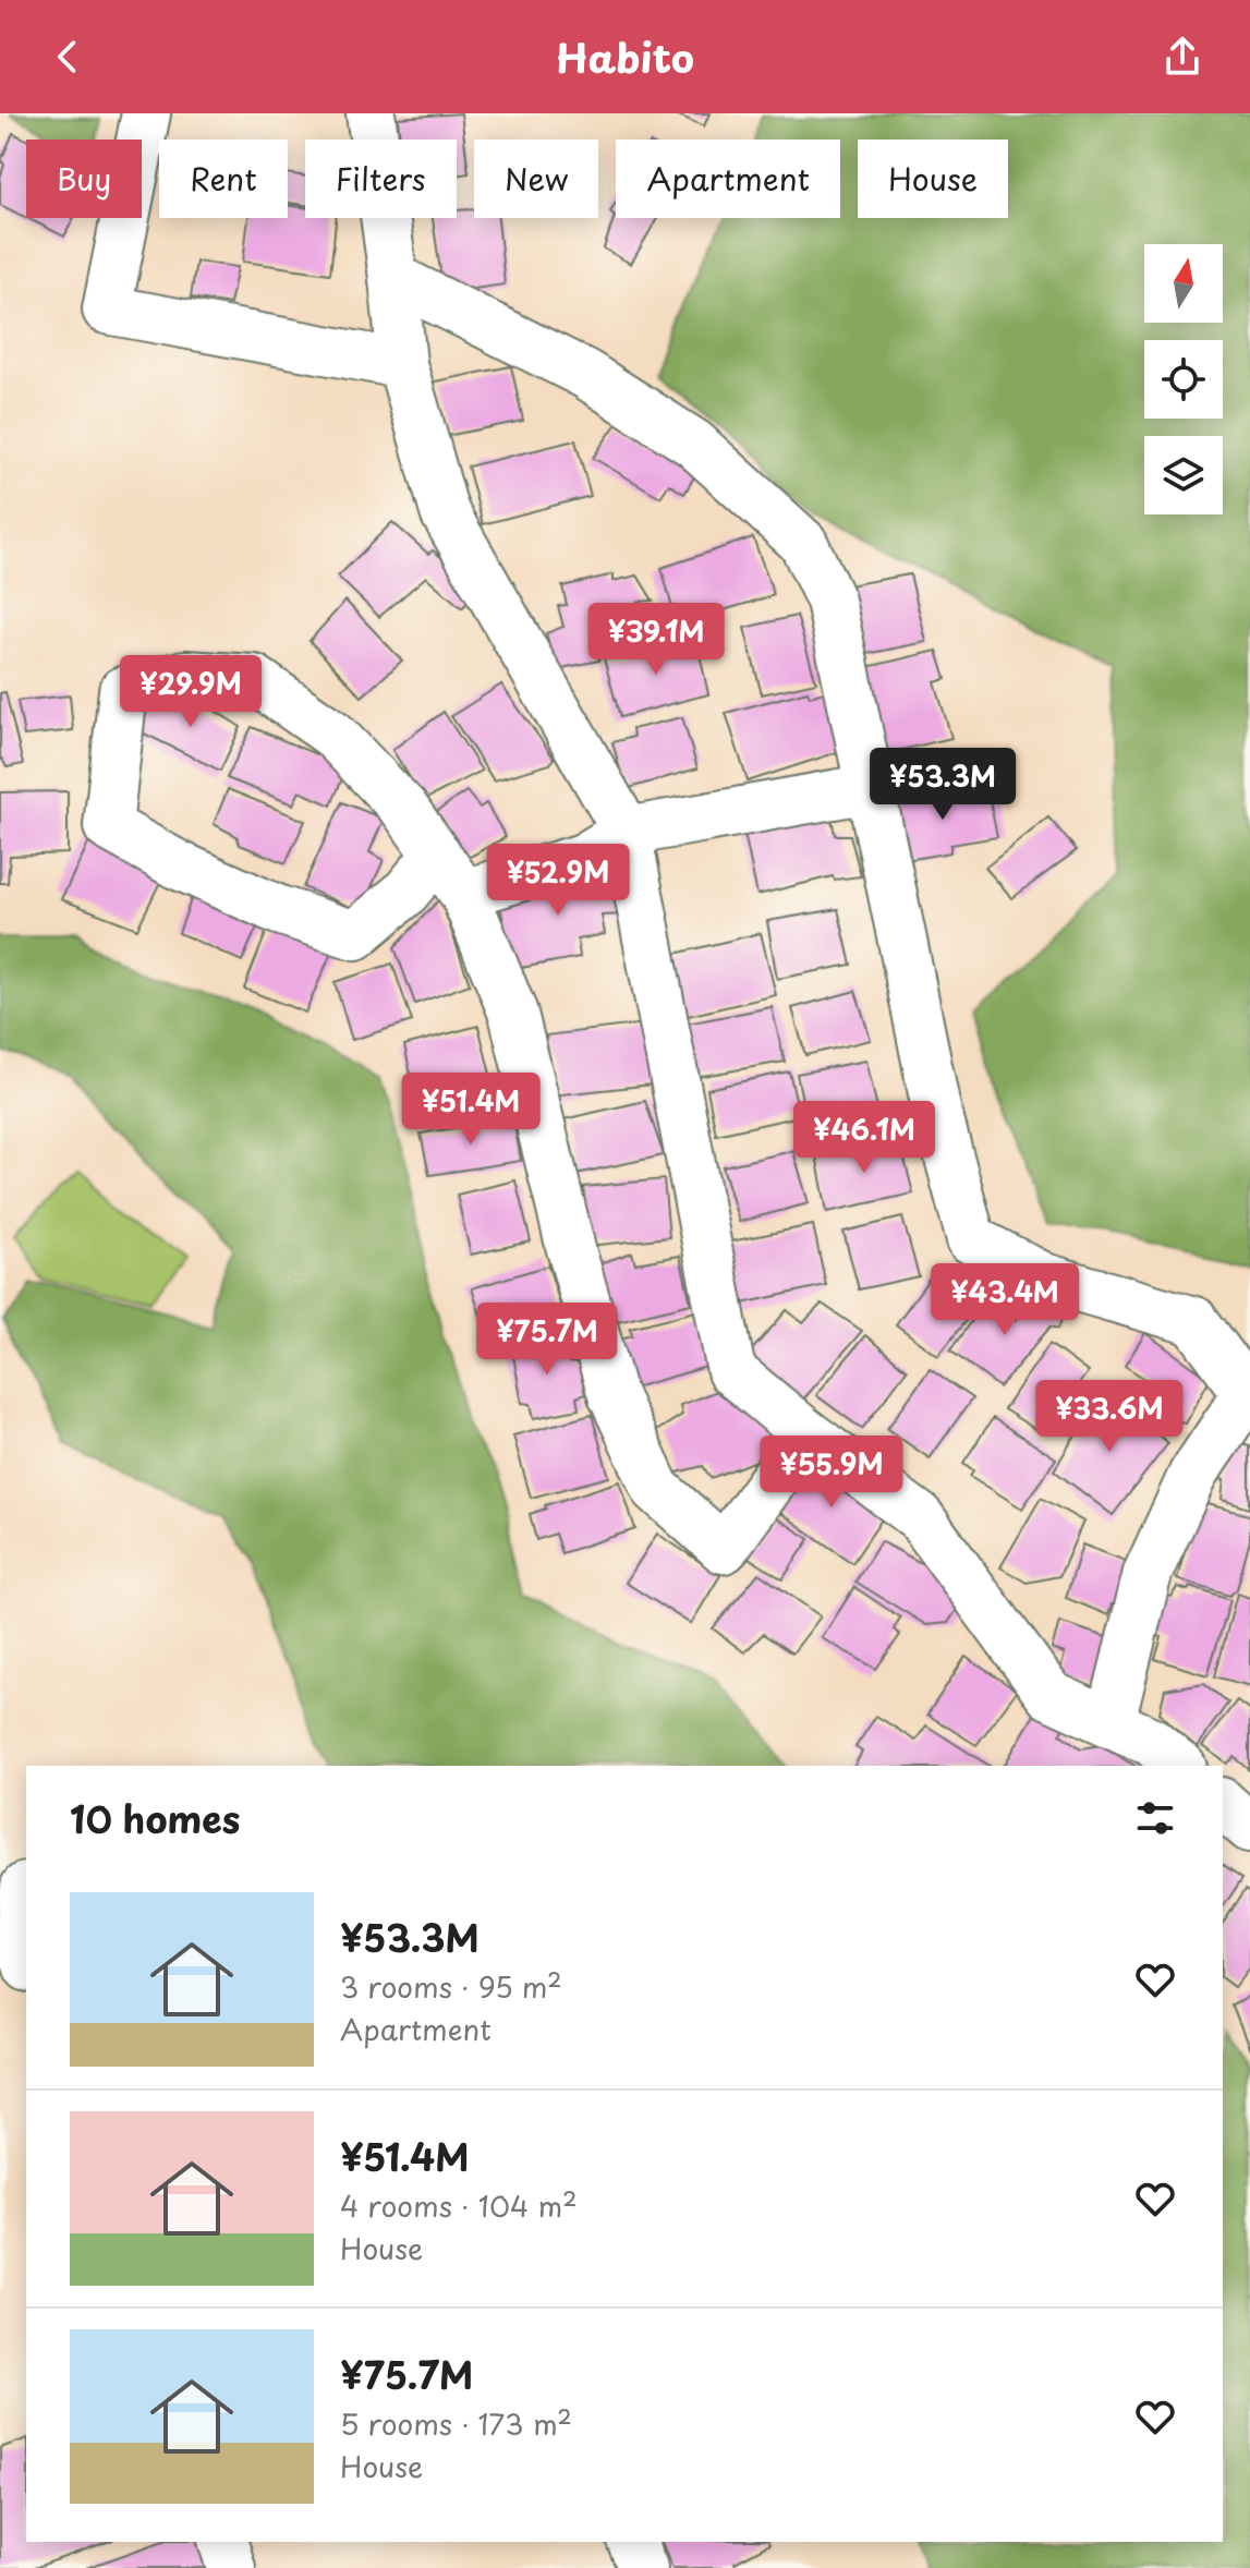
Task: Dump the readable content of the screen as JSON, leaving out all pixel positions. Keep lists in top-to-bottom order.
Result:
{
  "north": "top",
  "page": {
    "header": "Habito",
    "chip": [
      "Buy",
      "Rent",
      "Filters",
      "New",
      "Apartment",
      "House"
    ],
    "price": [
      "¥39.1M",
      "¥29.9M",
      "¥53.3M",
      "¥52.9M",
      "¥51.4M",
      "¥46.1M",
      "¥43.4M",
      "¥75.7M",
      "¥33.6M",
      "¥55.9M"
    ],
    "heading": "10 homes",
    "list": [
      {
        "name": "¥53.3M",
        "note": "3 rooms · 95 m² · Apartment"
      },
      {
        "name": "¥51.4M",
        "note": "4 rooms · 104 m² · House"
      },
      {
        "name": "¥75.7M",
        "note": "5 rooms · 173 m² · House"
      }
    ]
  }
}
